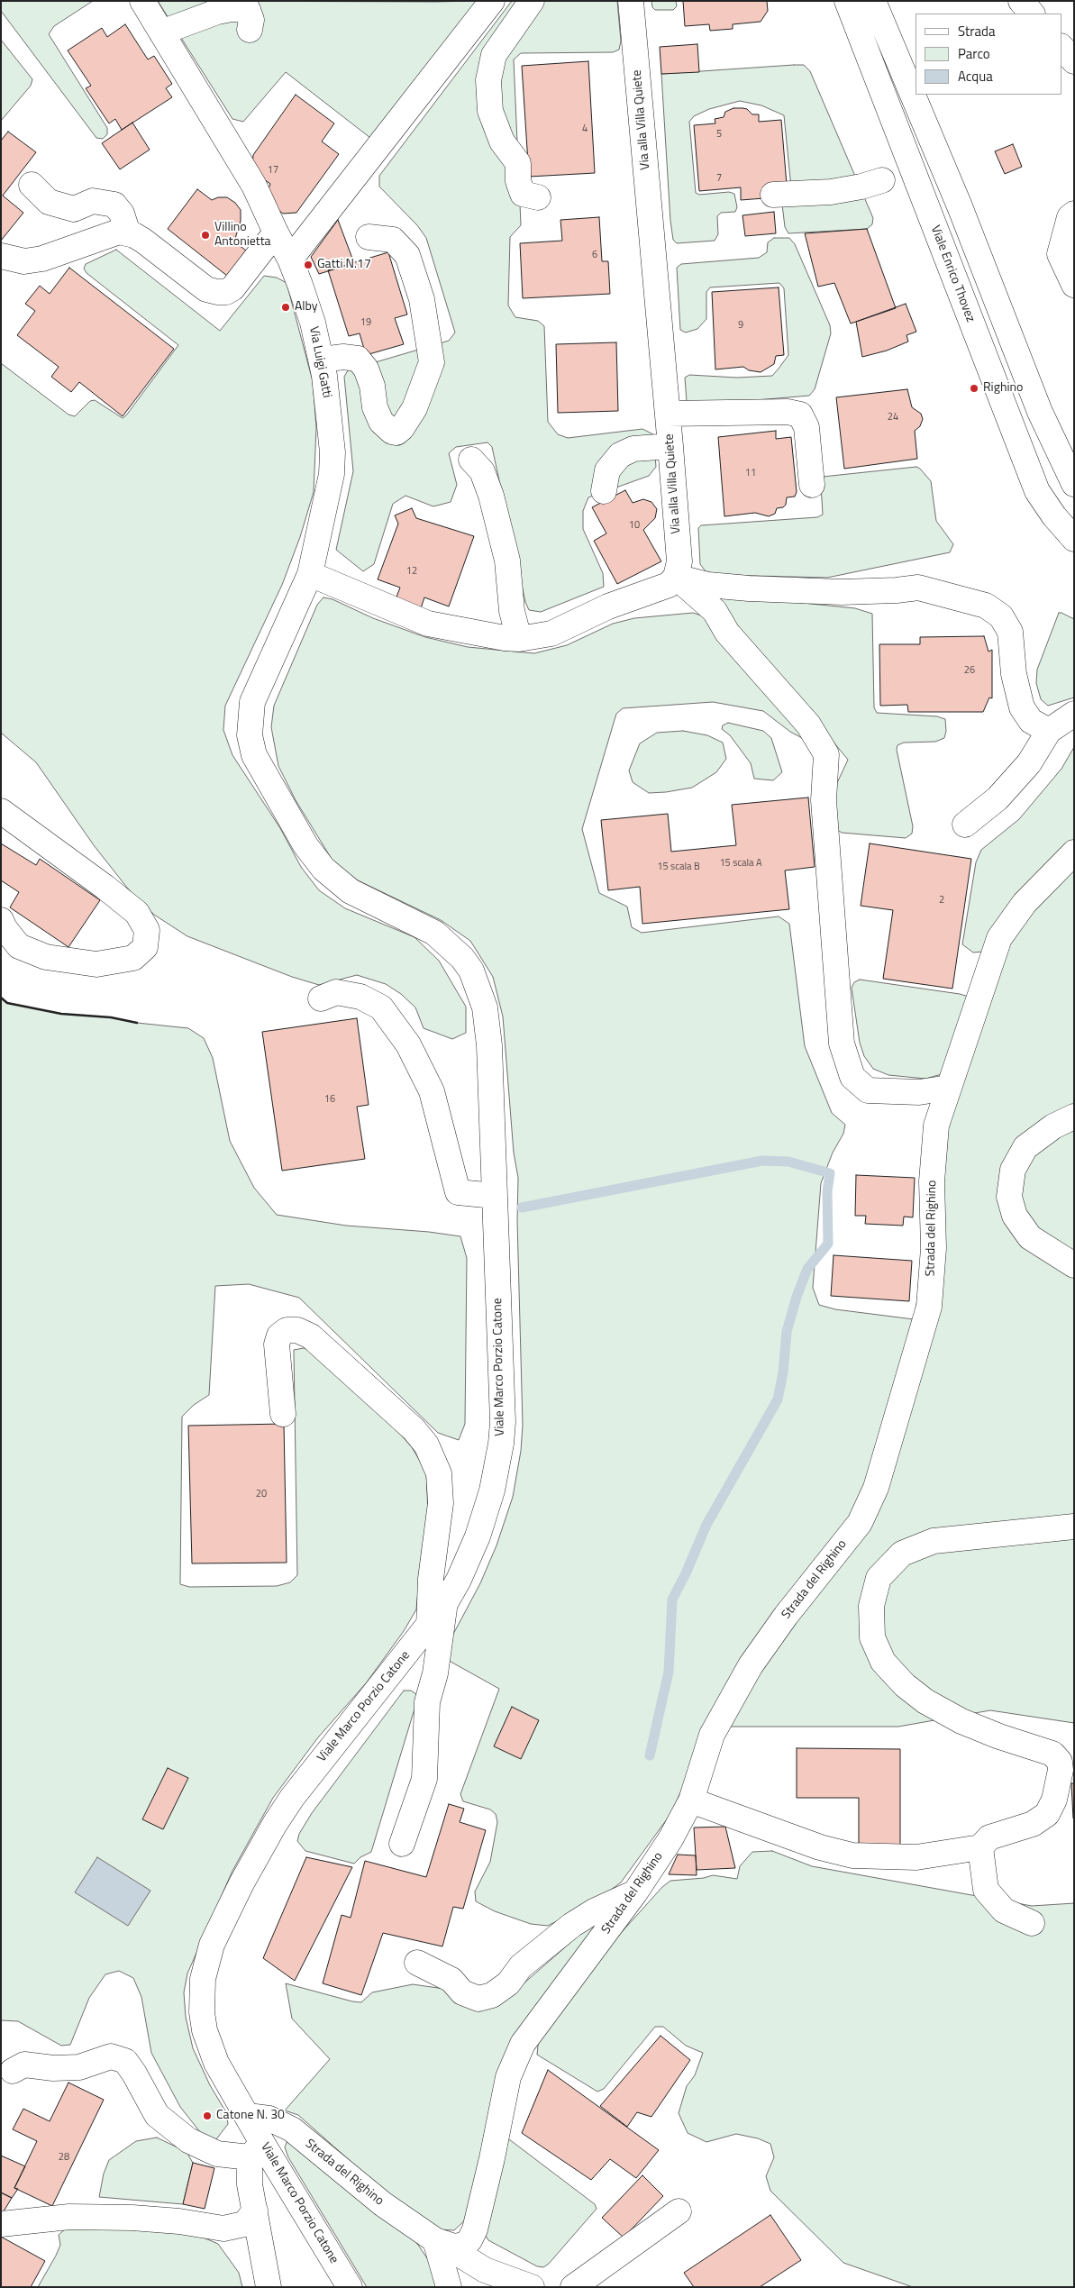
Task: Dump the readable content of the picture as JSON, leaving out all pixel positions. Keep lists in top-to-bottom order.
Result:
{
  "streets": {
    "street": [
      "Via alla Villa Quiete",
      "Viale Enrico Thovez",
      "Via Luigi Gatti",
      "Strada del Righino",
      "Viale Marco Porzio Catone"
    ]
  },
  "crossings": [
    ["Via Luigi Gatti", "Viale Marco Porzio Catone"],
    ["Strada del Righino", "Viale Marco Porzio Catone"]
  ],
  "places": [
    "Villino Antonietta",
    "Gatti N.17",
    "Alby",
    "Righino",
    "Catone N. 30"
  ],
  "house_numbers": [
    "4",
    "5",
    "17",
    "7",
    "6",
    "19",
    "9",
    "24",
    "11",
    "10",
    "12",
    "26",
    "15 scala A",
    "15 scala B",
    "2",
    "16",
    "20",
    "28"
  ],
  "legend": ["Strada", "Parco", "Acqua"]
}
